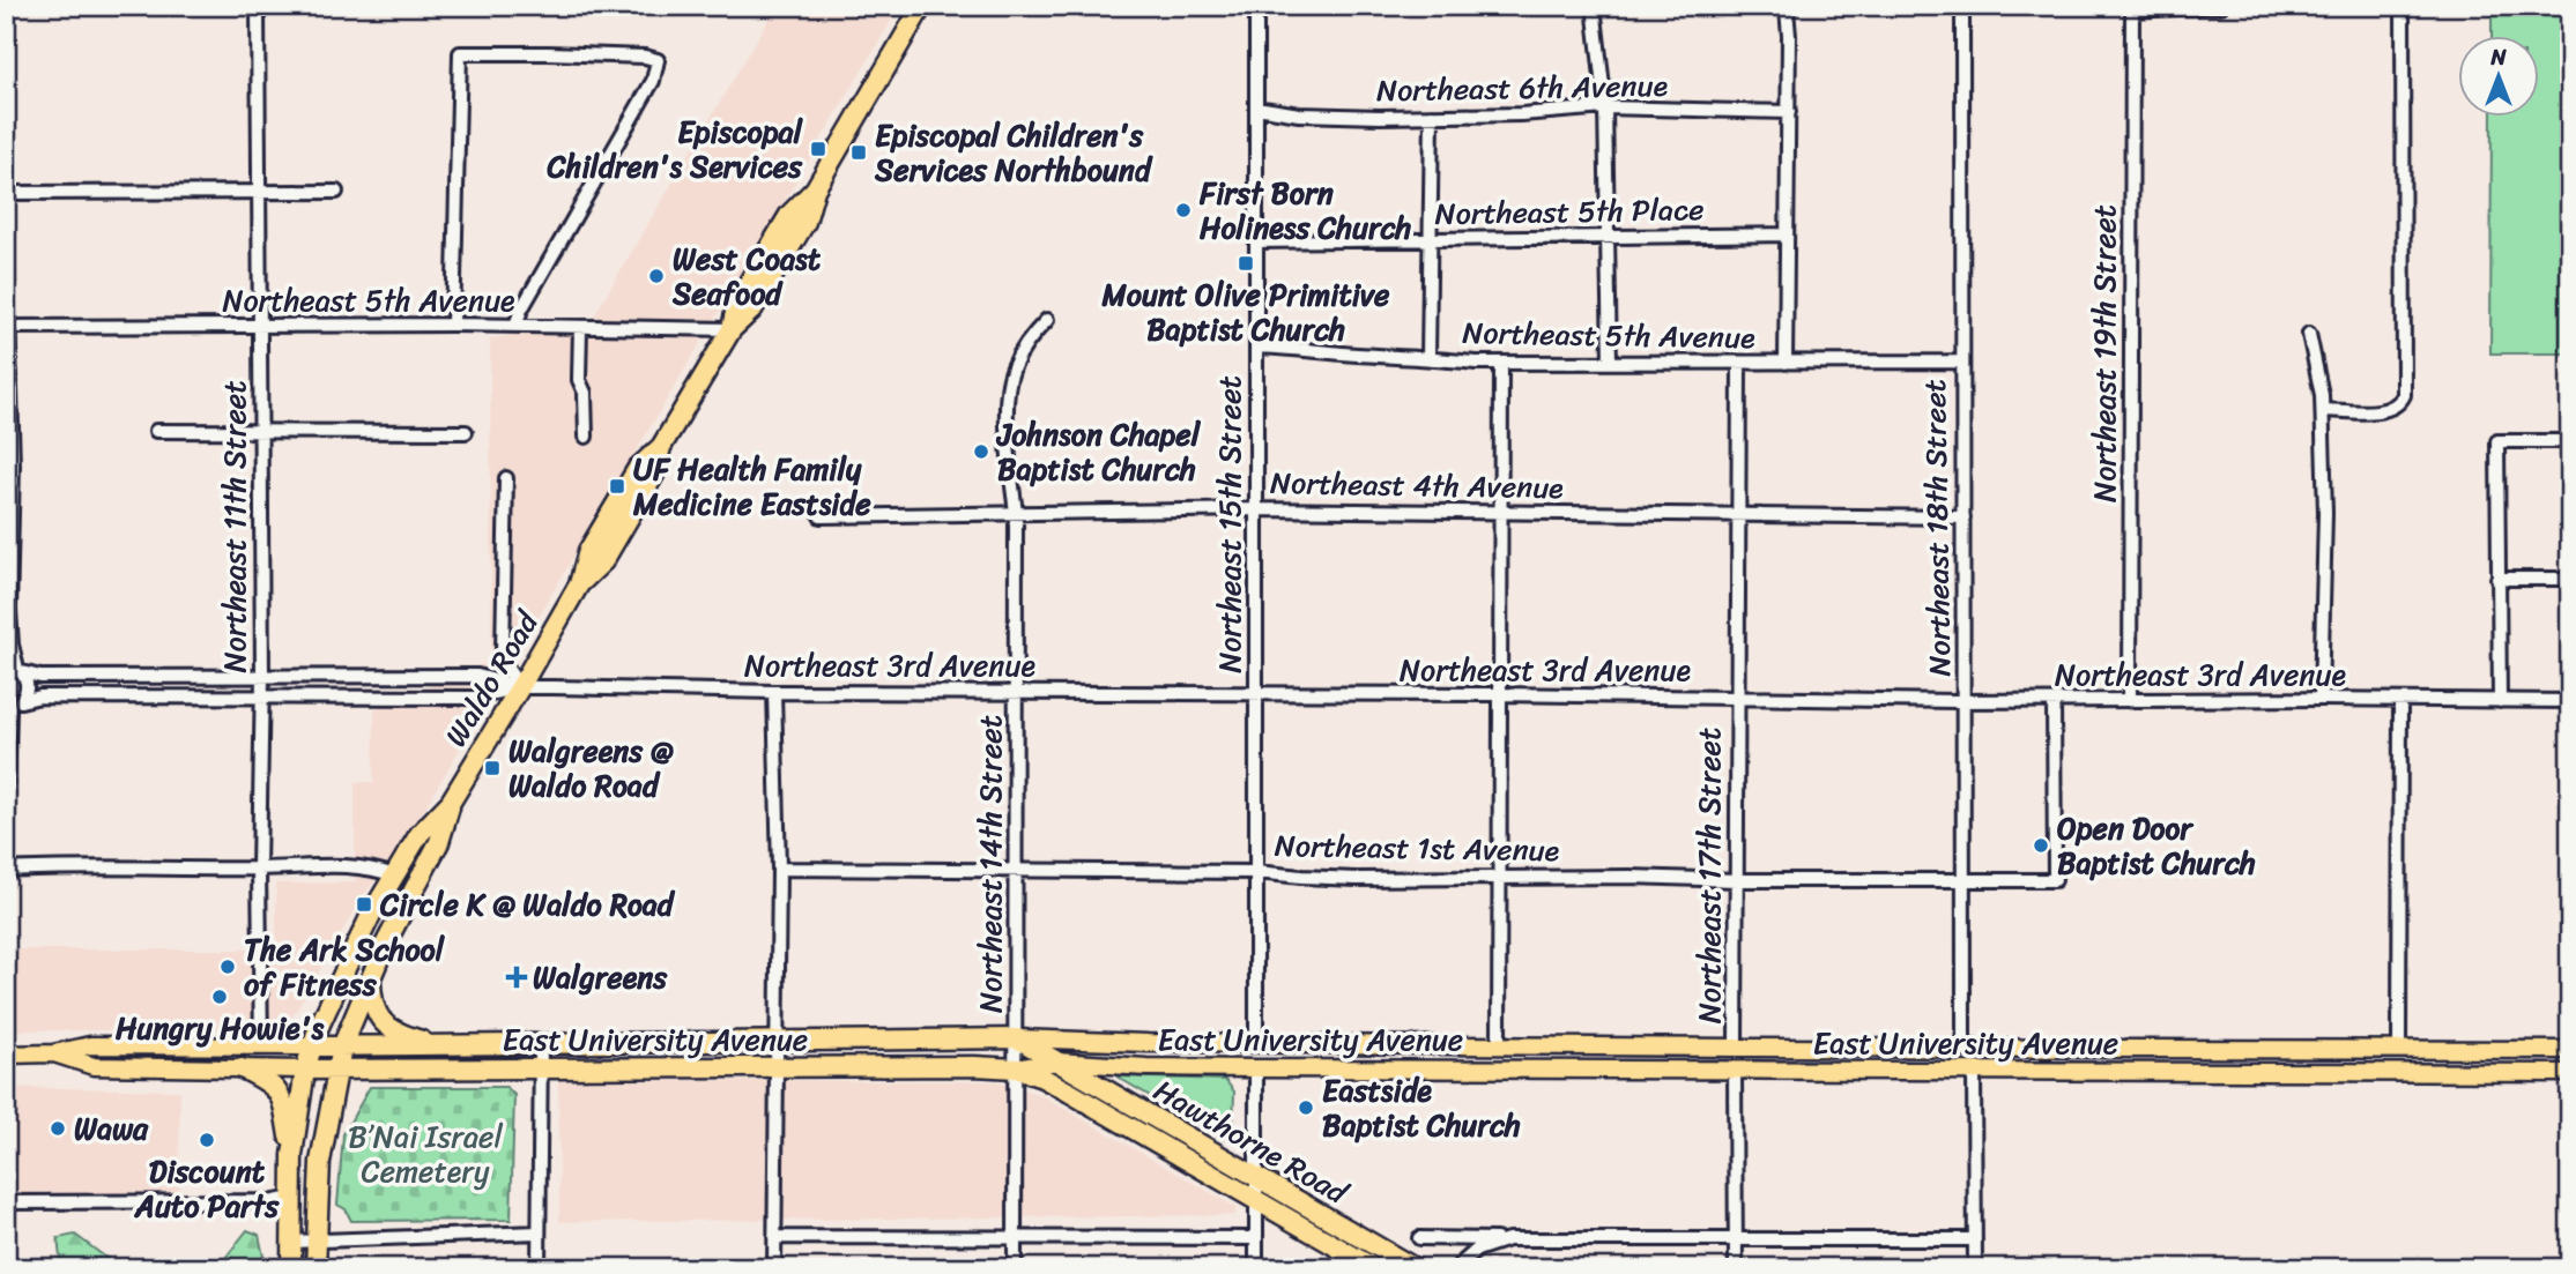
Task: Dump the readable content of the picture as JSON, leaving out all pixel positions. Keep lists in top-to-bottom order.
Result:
{
  "streets": {
    "highway": ["Waldo Road", "East University Avenue", "Hawthorne Road"],
    "street": [
      "Northeast 6th Avenue",
      "Northeast 5th Place",
      "Northeast 5th Avenue",
      "Northeast 19th Street",
      "Northeast 4th Avenue",
      "Northeast 15th Street",
      "Northeast 11th Street",
      "Northeast 18th Street",
      "Northeast 3rd Avenue",
      "Northeast 1st Avenue",
      "Northeast 14th Street",
      "Northeast 17th Street"
    ]
  },
  "crossings": [
    ["Northeast 6th Avenue", "Northeast 15th Street"],
    ["Northeast 5th Place", "Northeast 15th Street"],
    ["Northeast 5th Avenue", "Northeast 15th Street"],
    ["Northeast 5th Avenue", "Northeast 11th Street"],
    ["Northeast 5th Avenue", "Northeast 18th Street"],
    ["Northeast 5th Avenue", "Waldo Road"],
    ["Northeast 5th Avenue", "Northeast 17th Street"],
    ["Northeast 19th Street", "Northeast 3rd Avenue"],
    ["Northeast 4th Avenue", "Northeast 15th Street"],
    ["Northeast 4th Avenue", "Northeast 18th Street"],
    ["Northeast 4th Avenue", "Northeast 14th Street"],
    ["Northeast 4th Avenue", "Northeast 17th Street"],
    ["Northeast 15th Street", "Northeast 3rd Avenue"],
    ["Northeast 15th Street", "Northeast 1st Avenue"],
    ["Northeast 15th Street", "East University Avenue"],
    ["Northeast 11th Street", "Northeast 3rd Avenue"],
    ["Northeast 11th Street", "East University Avenue"],
    ["Northeast 18th Street", "Northeast 3rd Avenue"],
    ["Northeast 18th Street", "Northeast 1st Avenue"],
    ["Northeast 18th Street", "East University Avenue"],
    ["Northeast 3rd Avenue", "Waldo Road"],
    ["Northeast 3rd Avenue", "Northeast 1st Avenue"],
    ["Northeast 3rd Avenue", "Northeast 14th Street"],
    ["Northeast 3rd Avenue", "Northeast 17th Street"],
    ["Waldo Road", "East University Avenue"],
    ["Northeast 1st Avenue", "Northeast 14th Street"],
    ["Northeast 1st Avenue", "Northeast 17th Street"],
    ["Northeast 14th Street", "East University Avenue"],
    ["Northeast 14th Street", "Hawthorne Road"],
    ["Northeast 17th Street", "East University Avenue"],
    ["East University Avenue", "Hawthorne Road"]
  ],
  "parks": ["B’Nai Israel Cemetery"],
  "places": {
    "transit": [
      "Episcopal Children's Services",
      "Episcopal Children's Services Northbound",
      "Mount Olive Primitive Baptist Church",
      "UF Health Family Medicine Eastside",
      "Walgreens @ Waldo Road",
      "Circle K @ Waldo Road"
    ],
    "other": [
      "First Born Holiness Church",
      "West Coast Seafood",
      "Johnson Chapel Baptist Church",
      "Open Door Baptist Church",
      "The Ark School of Fitness",
      "Hungry Howie's",
      "Eastside Baptist Church",
      "Wawa",
      "Discount Auto Parts"
    ],
    "health": ["Walgreens"]
  },
  "north": "top"
}
